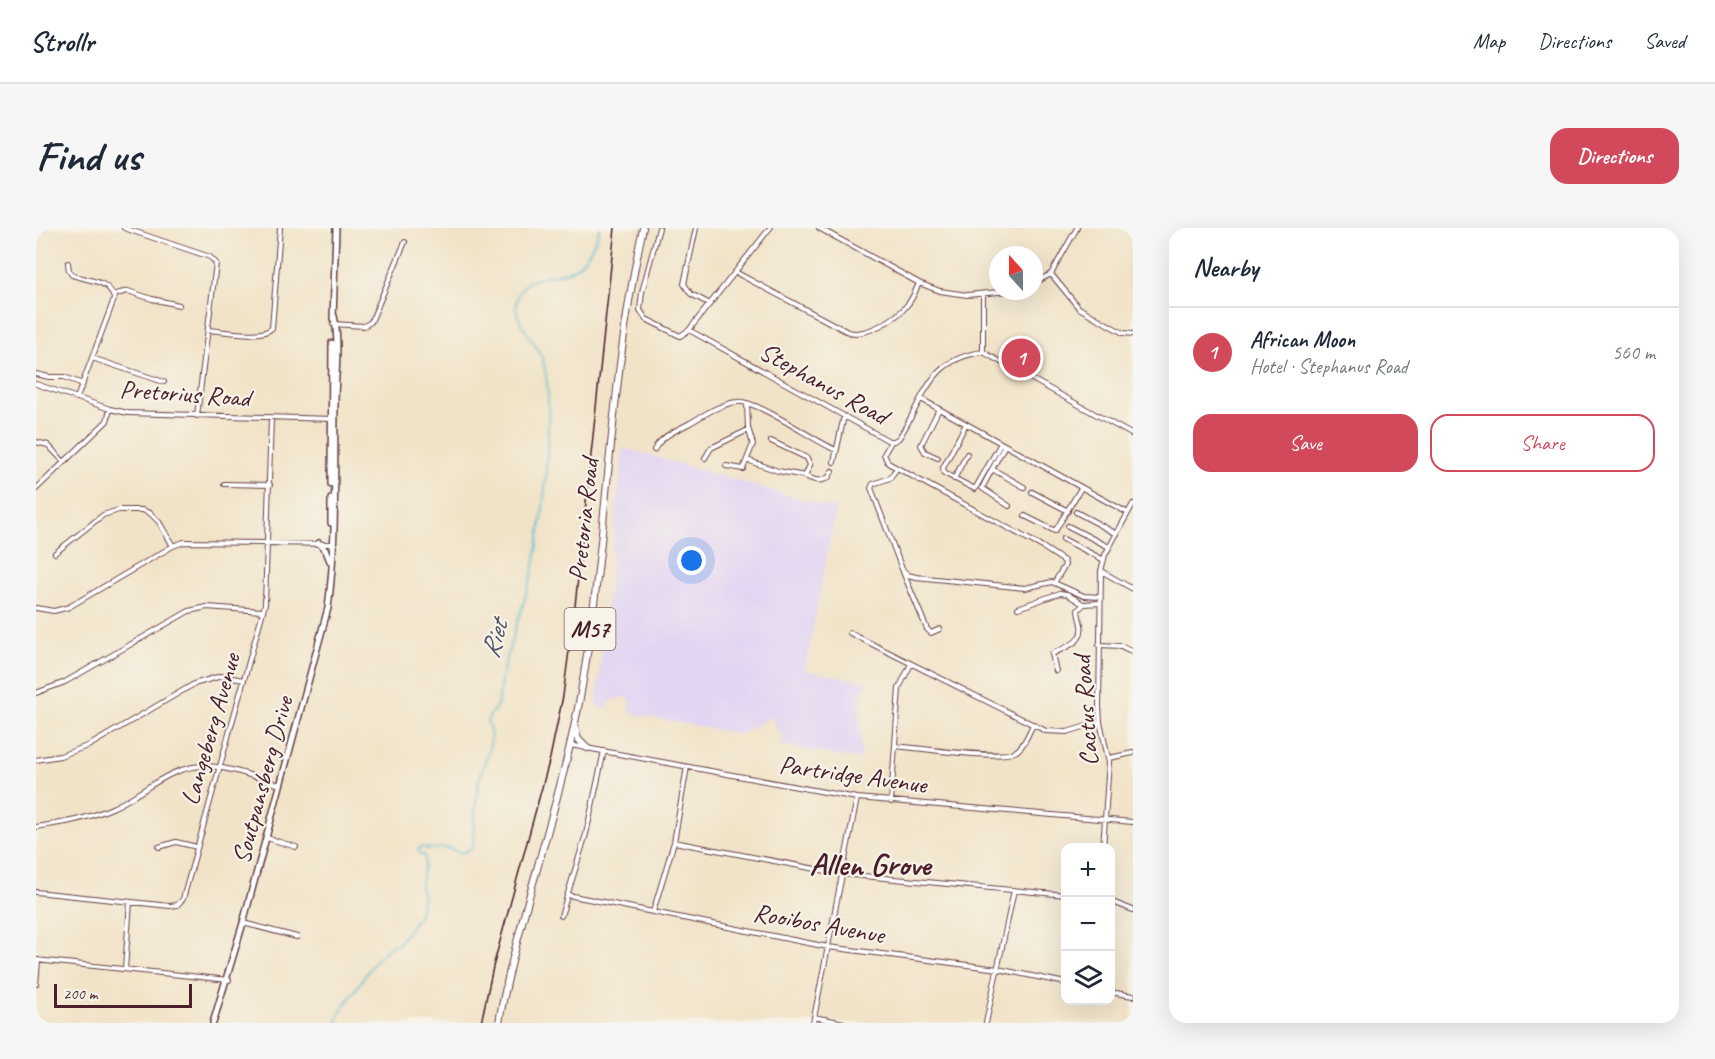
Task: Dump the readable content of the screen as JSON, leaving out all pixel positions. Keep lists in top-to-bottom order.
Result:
{
  "streets": {
    "main road": ["Pretoria Road", "M57"],
    "street": [
      "Stephanus Road",
      "Pretorius Road",
      "Cactus Road",
      "Langeberg Avenue",
      "Partridge Avenue",
      "Soutpansberg Drive",
      "Rooibos Avenue"
    ]
  },
  "crossings": [
    ["Pretorius Road", "Langeberg Avenue"],
    ["Pretorius Road", "Soutpansberg Drive"],
    ["Pretoria Road", "Partridge Avenue"],
    ["Cactus Road", "Partridge Avenue"]
  ],
  "districts": ["Allen Grove"],
  "water": ["Riet"],
  "scale_bar": "200 m",
  "north": "top",
  "page": {
    "header": "Strollr",
    "nav": ["Map", "Directions", "Saved"],
    "buttons": [
      "Directions",
      ["Save", "Share"]
    ],
    "title": "Find us",
    "heading": "Nearby",
    "list": [
      {
        "mark": "1",
        "name": "African Moon",
        "note": "Hotel · Stephanus Road",
        "value": "560 m"
      }
    ],
    "pins": "1",
    "map_buttons": ["+", "−"],
    "scale": "200 m"
  }
}
